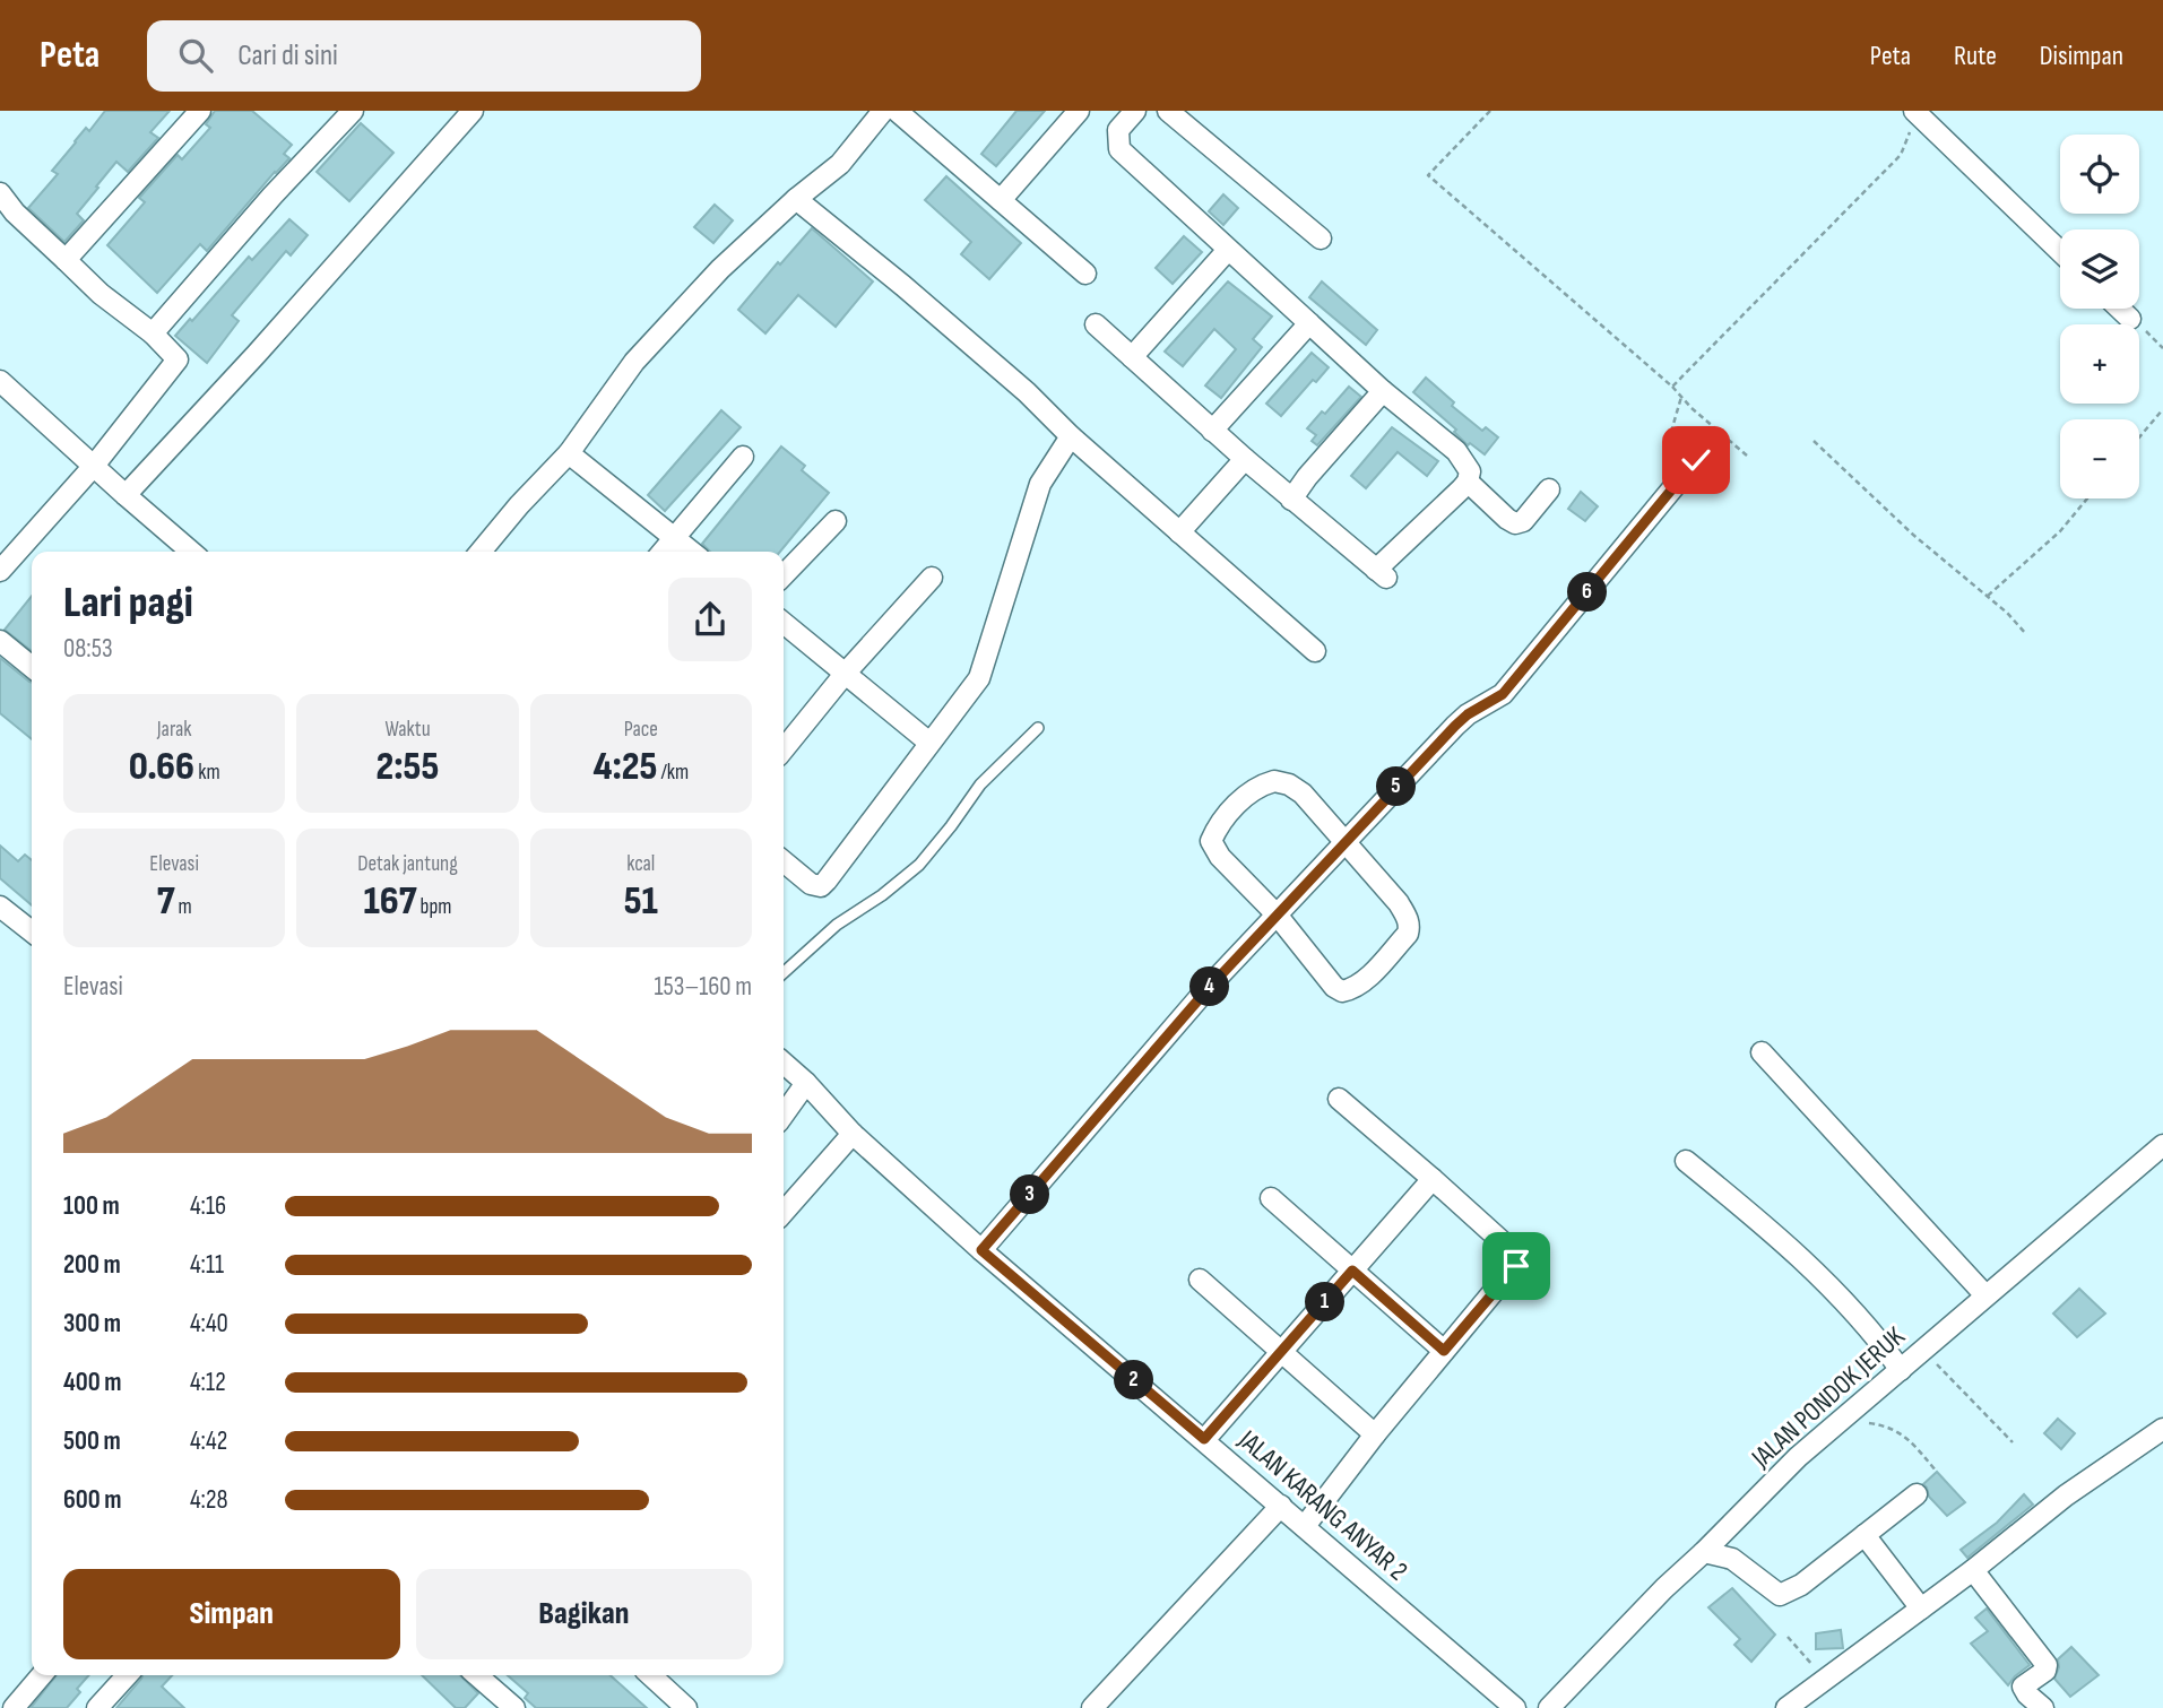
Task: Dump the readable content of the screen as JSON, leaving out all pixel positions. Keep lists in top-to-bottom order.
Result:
{
  "streets": {
    "street": ["JALAN PONDOK JERUK", "JALAN KARANG ANYAR 2"]
  },
  "page": {
    "header": "Peta",
    "search": "Cari di sini",
    "nav": ["Peta", "Rute", "Disimpan"],
    "map_buttons": ["+", "−"],
    "heading": ["Lari pagi", "08:53"],
    "pins": [
      "6",
      "5",
      "4",
      "3",
      "1",
      "2"
    ],
    "stats": [
      ["Jarak", "0.66 km"],
      ["Waktu", "2:55"],
      ["Pace", "4:25 /km"],
      ["Elevasi", "7 m"],
      ["Detak jantung", "167 bpm"],
      ["kcal", "51"]
    ],
    "chart": ["Elevasi", "153–160 m"],
    "list": [
      {
        "name": "100 m",
        "note": "4:16"
      },
      {
        "name": "200 m",
        "note": "4:11"
      },
      {
        "name": "300 m",
        "note": "4:40"
      },
      {
        "name": "400 m",
        "note": "4:12"
      },
      {
        "name": "500 m",
        "note": "4:42"
      },
      {
        "name": "600 m",
        "note": "4:28"
      }
    ],
    "buttons": ["Simpan", "Bagikan"]
  }
}
